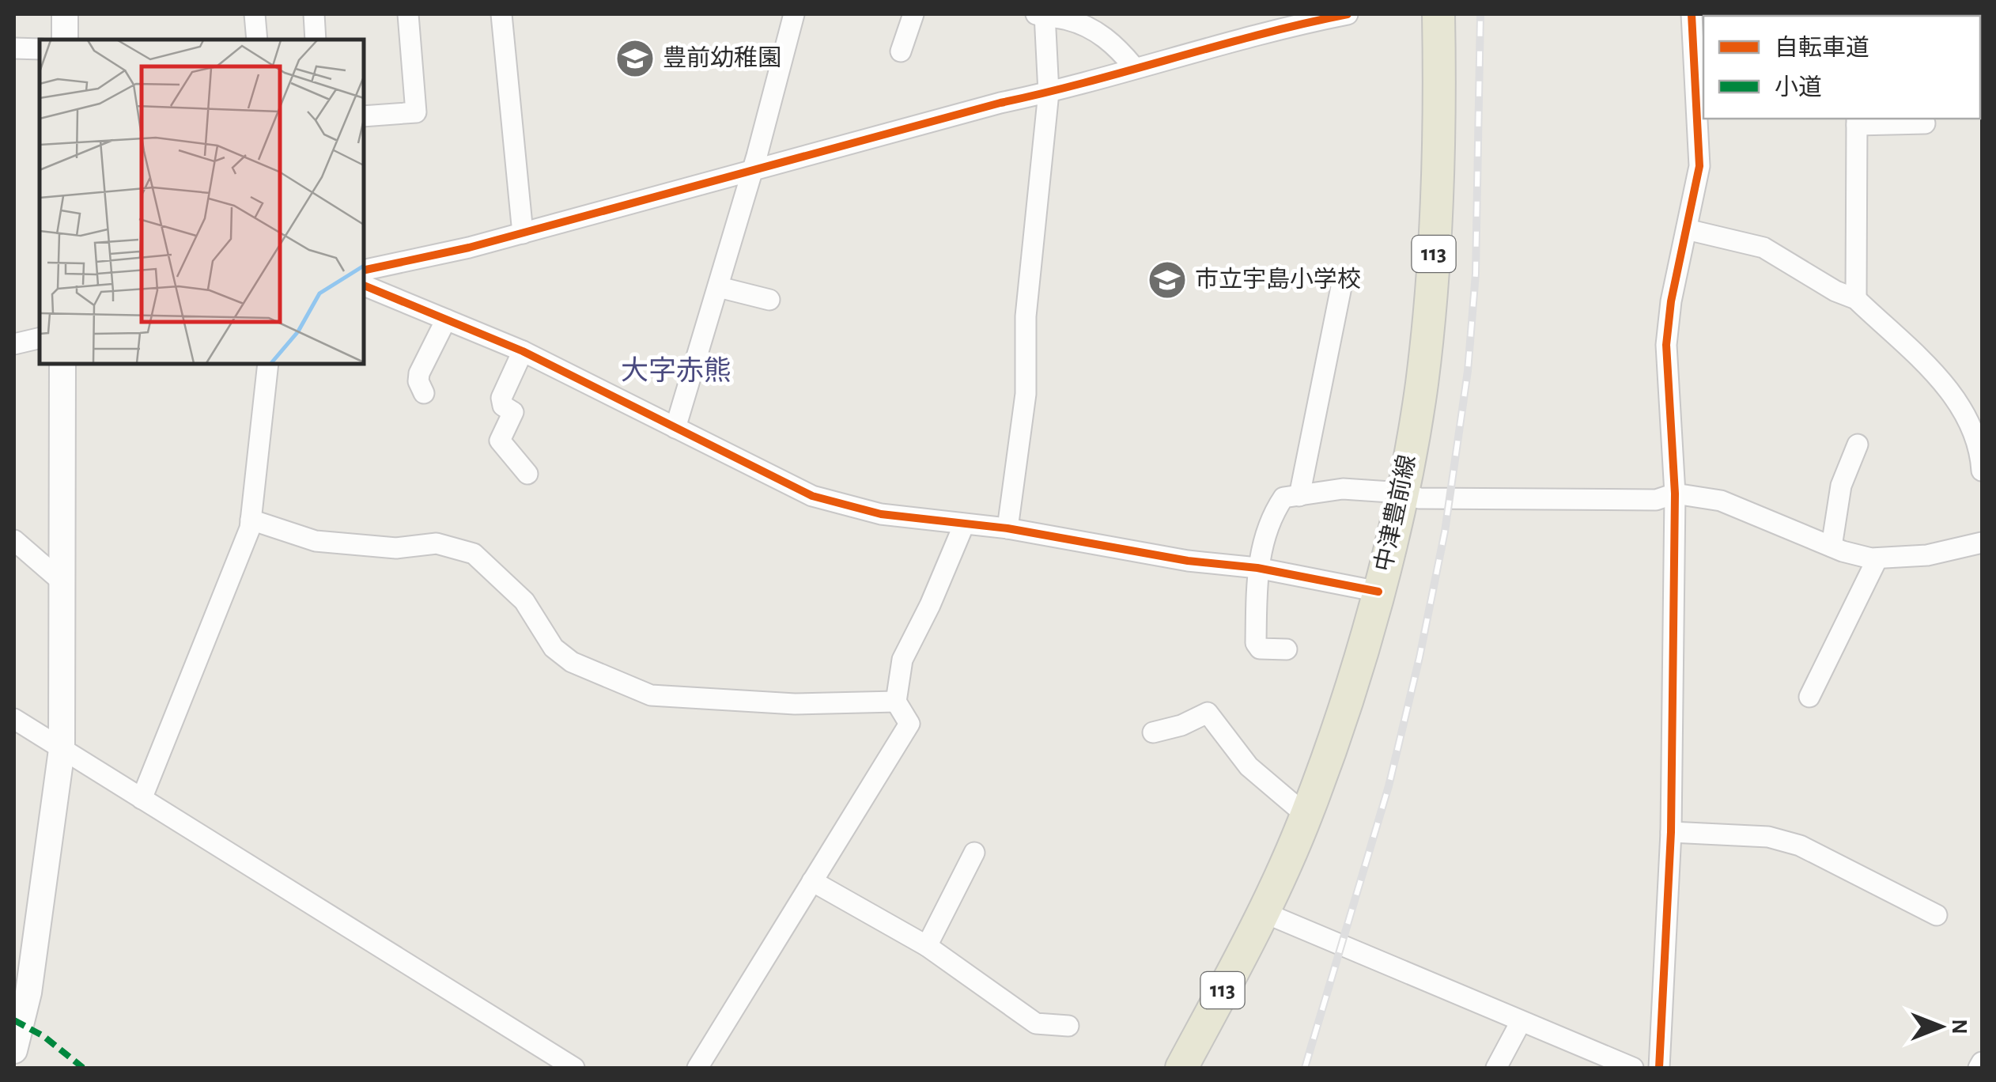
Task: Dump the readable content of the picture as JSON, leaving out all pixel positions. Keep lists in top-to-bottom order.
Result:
{
  "streets": {
    "main road": ["113", "中津豊前線"]
  },
  "districts": ["大字赤熊"],
  "places": {
    "school or university": ["豊前幼稚園", "市立宇島小学校"]
  },
  "legend": ["自転車道", "小道"],
  "north": "right"
}
